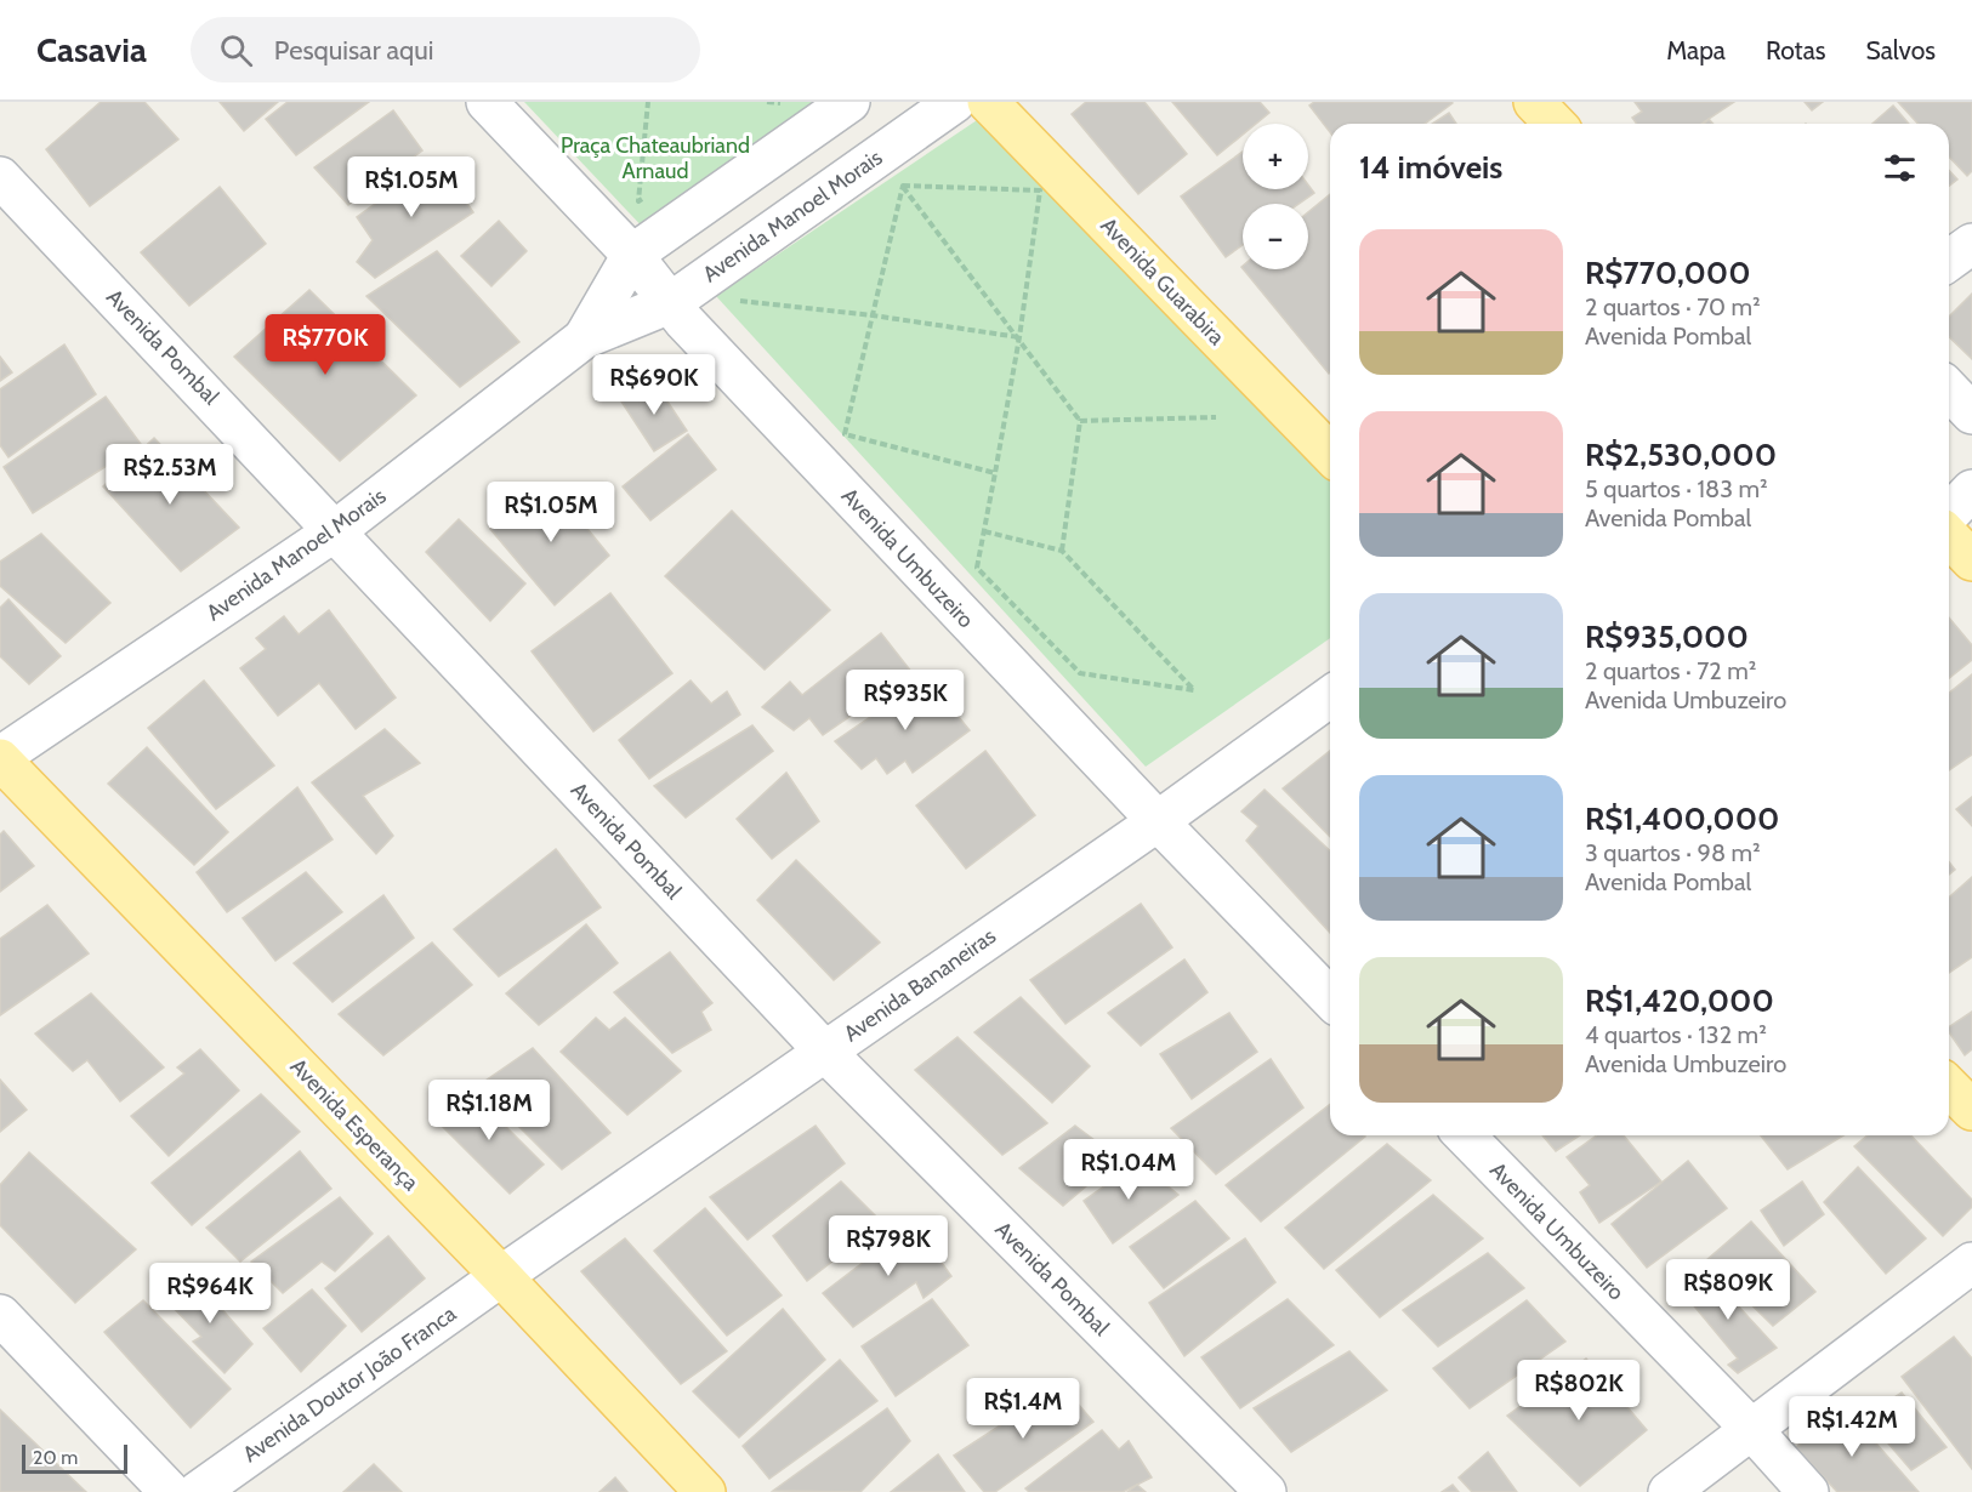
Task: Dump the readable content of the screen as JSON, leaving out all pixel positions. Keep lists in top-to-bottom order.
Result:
{
  "streets": {
    "main road": ["Avenida Guarabira", "Avenida Esperança"],
    "street": [
      "Avenida Manoel Morais",
      "Avenida Pombal",
      "Avenida Umbuzeiro",
      "Avenida Bananeiras",
      "Avenida Doutor João Franca"
    ]
  },
  "crossings": [
    ["Avenida Manoel Morais", "Avenida Pombal"],
    ["Avenida Manoel Morais", "Avenida Umbuzeiro"],
    ["Avenida Manoel Morais", "Avenida Esperança"],
    ["Avenida Pombal", "Avenida Bananeiras"],
    ["Avenida Umbuzeiro", "Avenida Bananeiras"],
    ["Avenida Bananeiras", "Avenida Esperança"],
    ["Avenida Bananeiras", "Avenida Doutor João Franca"],
    ["Avenida Esperança", "Avenida Doutor João Franca"]
  ],
  "parks": ["Praça Chateaubriand Arnaud"],
  "scale_bar": "20 m",
  "page": {
    "header": "Casavia",
    "search": "Pesquisar aqui",
    "nav": ["Mapa", "Rotas", "Salvos"],
    "map_buttons": ["+", "−"],
    "heading": "14 imóveis",
    "price": [
      "R$1.05M",
      "R$770K",
      "R$690K",
      "R$2.53M",
      "R$1.05M",
      "R$935K",
      "R$1.18M",
      "R$1.04M",
      "R$798K",
      "R$809K",
      "R$964K",
      "R$802K",
      "R$1.4M",
      "R$1.42M"
    ],
    "list": [
      {
        "name": "R$770,000",
        "note": "2 quartos · 70 m² · Avenida Pombal"
      },
      {
        "name": "R$2,530,000",
        "note": "5 quartos · 183 m² · Avenida Pombal"
      },
      {
        "name": "R$935,000",
        "note": "2 quartos · 72 m² · Avenida Umbuzeiro"
      },
      {
        "name": "R$1,400,000",
        "note": "3 quartos · 98 m² · Avenida Pombal"
      },
      {
        "name": "R$1,420,000",
        "note": "4 quartos · 132 m² · Avenida Umbuzeiro"
      }
    ],
    "scale": "20 m"
  }
}
